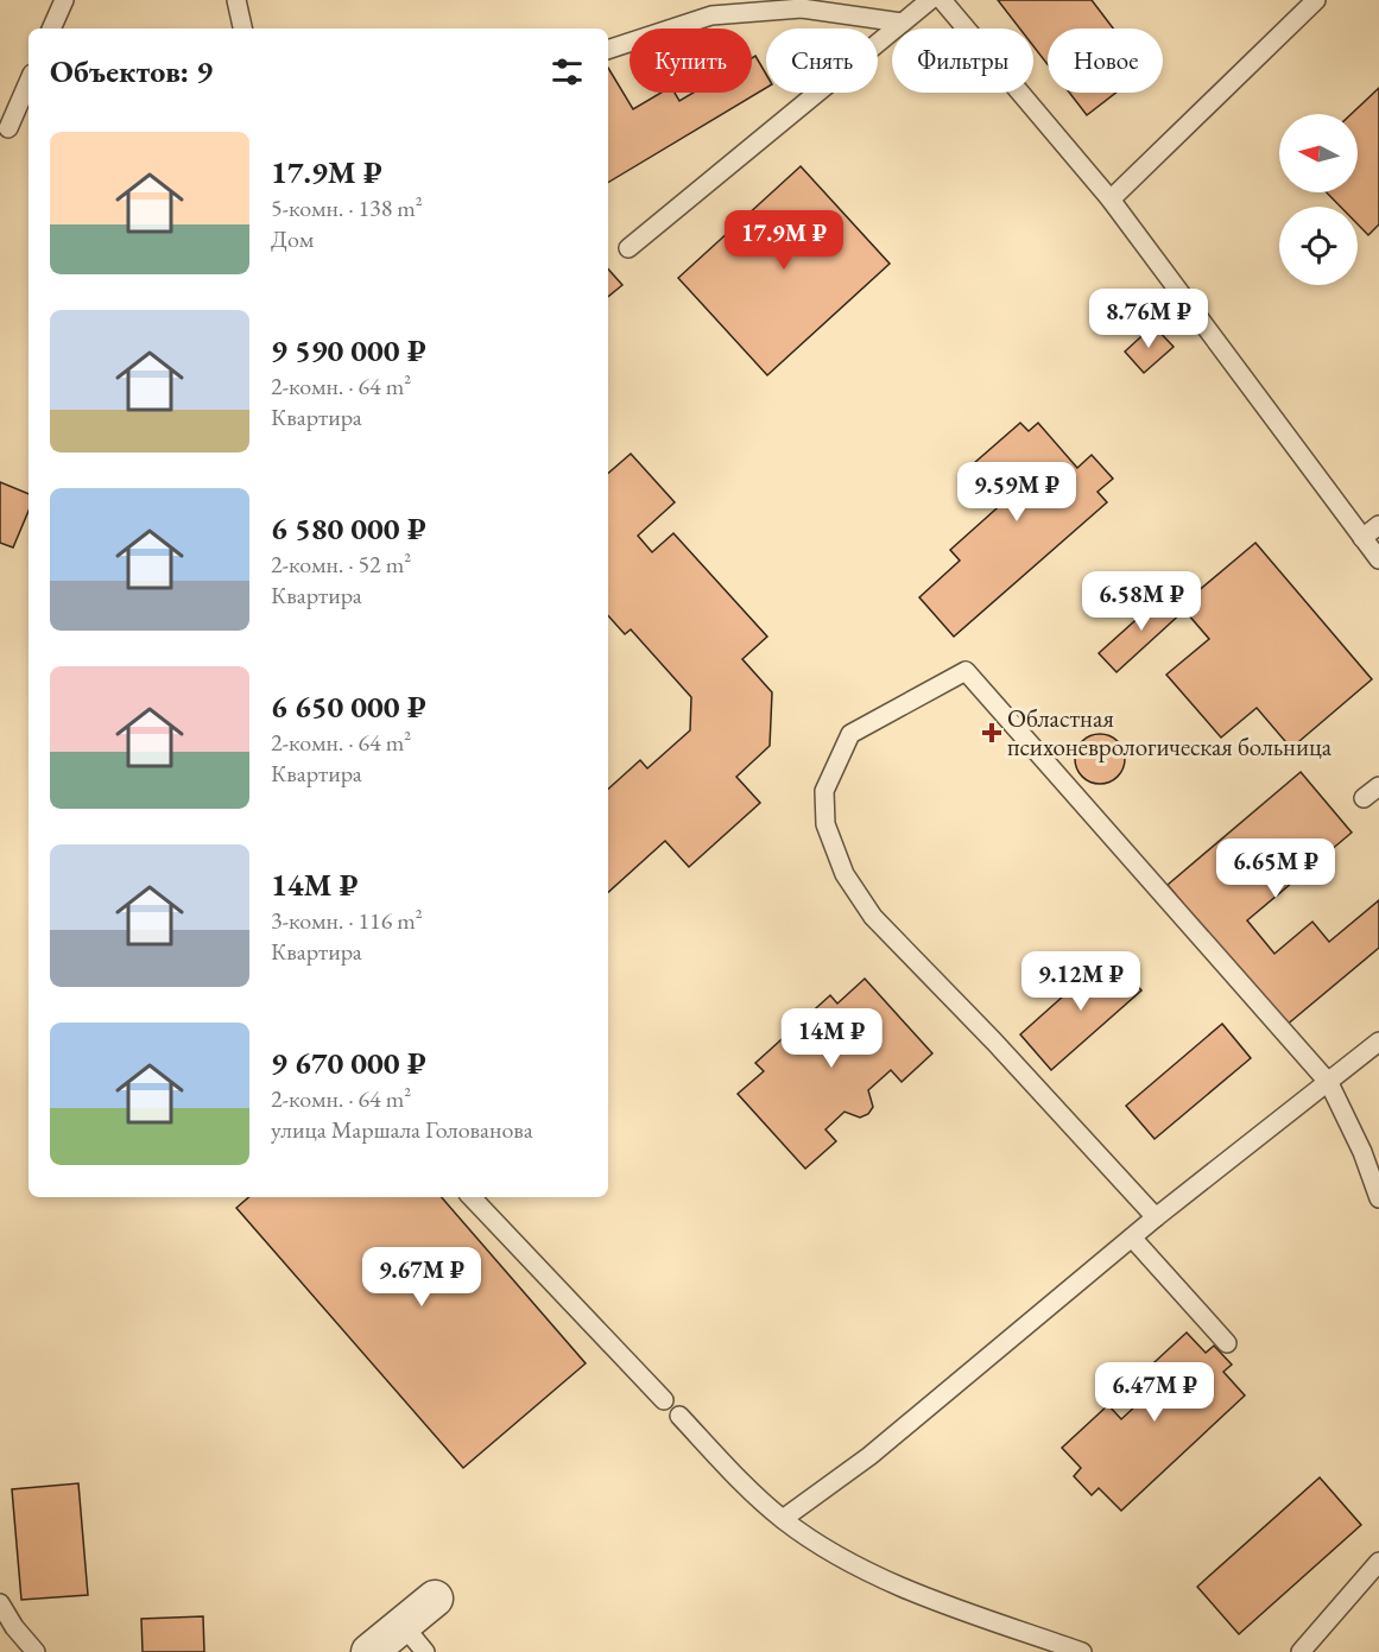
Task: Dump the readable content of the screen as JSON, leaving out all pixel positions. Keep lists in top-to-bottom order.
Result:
{
  "places": {
    "health": ["Областная психоневрологическая больница"]
  },
  "north": "left",
  "page": {
    "chip": [
      "Купить",
      "Снять",
      "Фильтры",
      "Новое"
    ],
    "heading": "Объектов: 9",
    "list": [
      {
        "name": "17.9M ₽",
        "note": "5-комн. · 138 m² · Дом"
      },
      {
        "name": "9 590 000 ₽",
        "note": "2-комн. · 64 m² · Квартира"
      },
      {
        "name": "6 580 000 ₽",
        "note": "2-комн. · 52 m² · Квартира"
      },
      {
        "name": "6 650 000 ₽",
        "note": "2-комн. · 64 m² · Квартира"
      },
      {
        "name": "14M ₽",
        "note": "3-комн. · 116 m² · Квартира"
      },
      {
        "name": "9 670 000 ₽",
        "note": "2-комн. · 64 m² · улица Маршала Голованова"
      }
    ],
    "price": [
      "17.9M ₽",
      "8.76M ₽",
      "9.59M ₽",
      "6.58M ₽",
      "6.65M ₽",
      "9.12M ₽",
      "14M ₽",
      "9.67M ₽",
      "6.47M ₽"
    ]
  }
}
